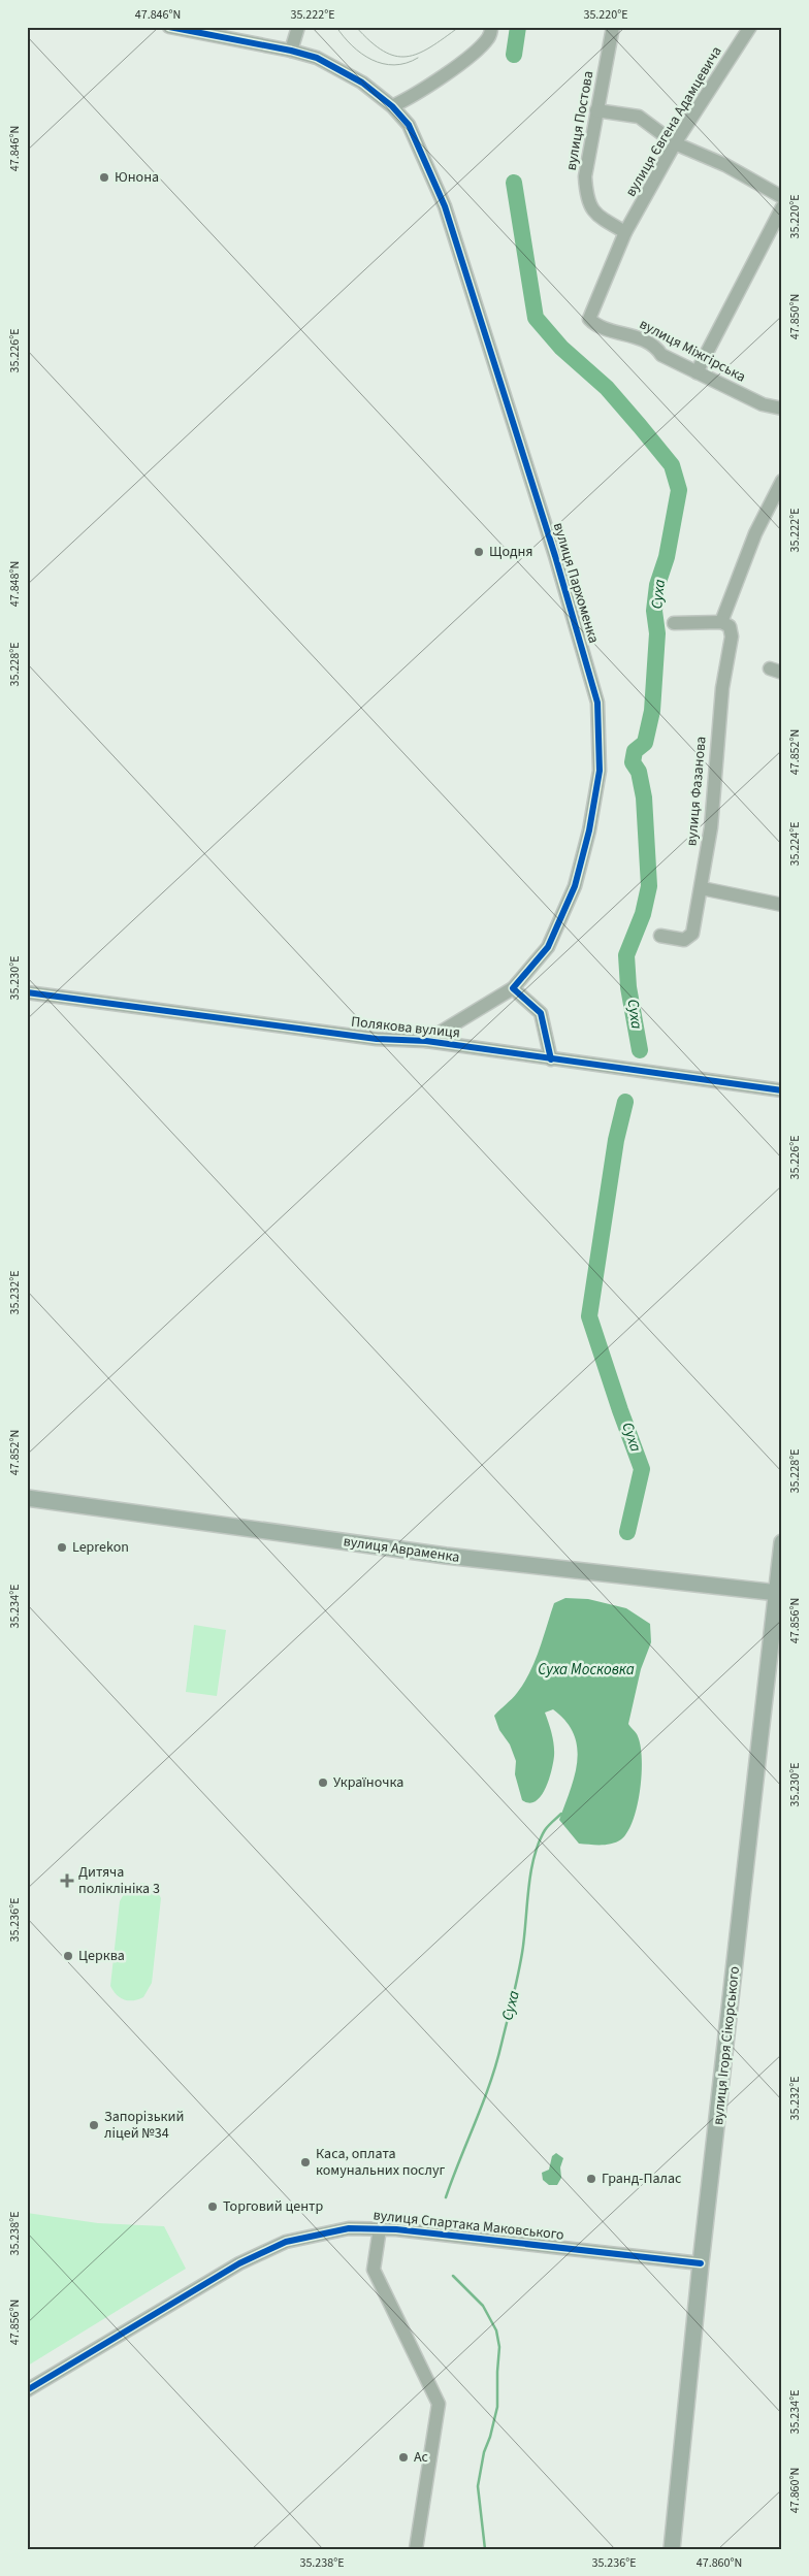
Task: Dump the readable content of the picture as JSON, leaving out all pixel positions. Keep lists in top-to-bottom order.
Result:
{
  "streets": {
    "main road": ["вулиця Авраменка", "вулиця Ігоря Сікорського"],
    "street": [
      "вулиця Постова",
      "вулиця Євгена Адамцевича",
      "вулиця Міжгірська",
      "вулиця Пархоменка",
      "вулиця Фазанова",
      "Полякова вулиця",
      "вулиця Спартака Маковського"
    ]
  },
  "crossings": [
    ["вулиця Постова", "вулиця Євгена Адамцевича"],
    ["вулиця Євгена Адамцевича", "вулиця Міжгірська"],
    ["вулиця Пархоменка", "Полякова вулиця"],
    ["вулиця Авраменка", "вулиця Ігоря Сікорського"],
    ["вулиця Ігоря Сікорського", "вулиця Спартака Маковського"]
  ],
  "water": ["Суха", "Суха Московка"],
  "places": {
    "other": [
      "Юнона",
      "Щодня",
      "Leprekon",
      "Україночка",
      "Церква",
      "Запорізький ліцей №34",
      "Каса, оплата комунальних послуг",
      "Гранд-Палас",
      "Торговий центр",
      "Ас"
    ],
    "health": ["Дитяча поліклініка 3"]
  },
  "coordinates": [
    "47.846°N",
    "35.222°E",
    "35.220°E",
    "47.850°N",
    "35.226°E",
    "47.848°N",
    "35.228°E",
    "47.852°N",
    "35.224°E",
    "35.230°E",
    "35.232°E",
    "35.234°E",
    "47.856°N",
    "35.236°E",
    "35.238°E",
    "47.860°N"
  ]
}
